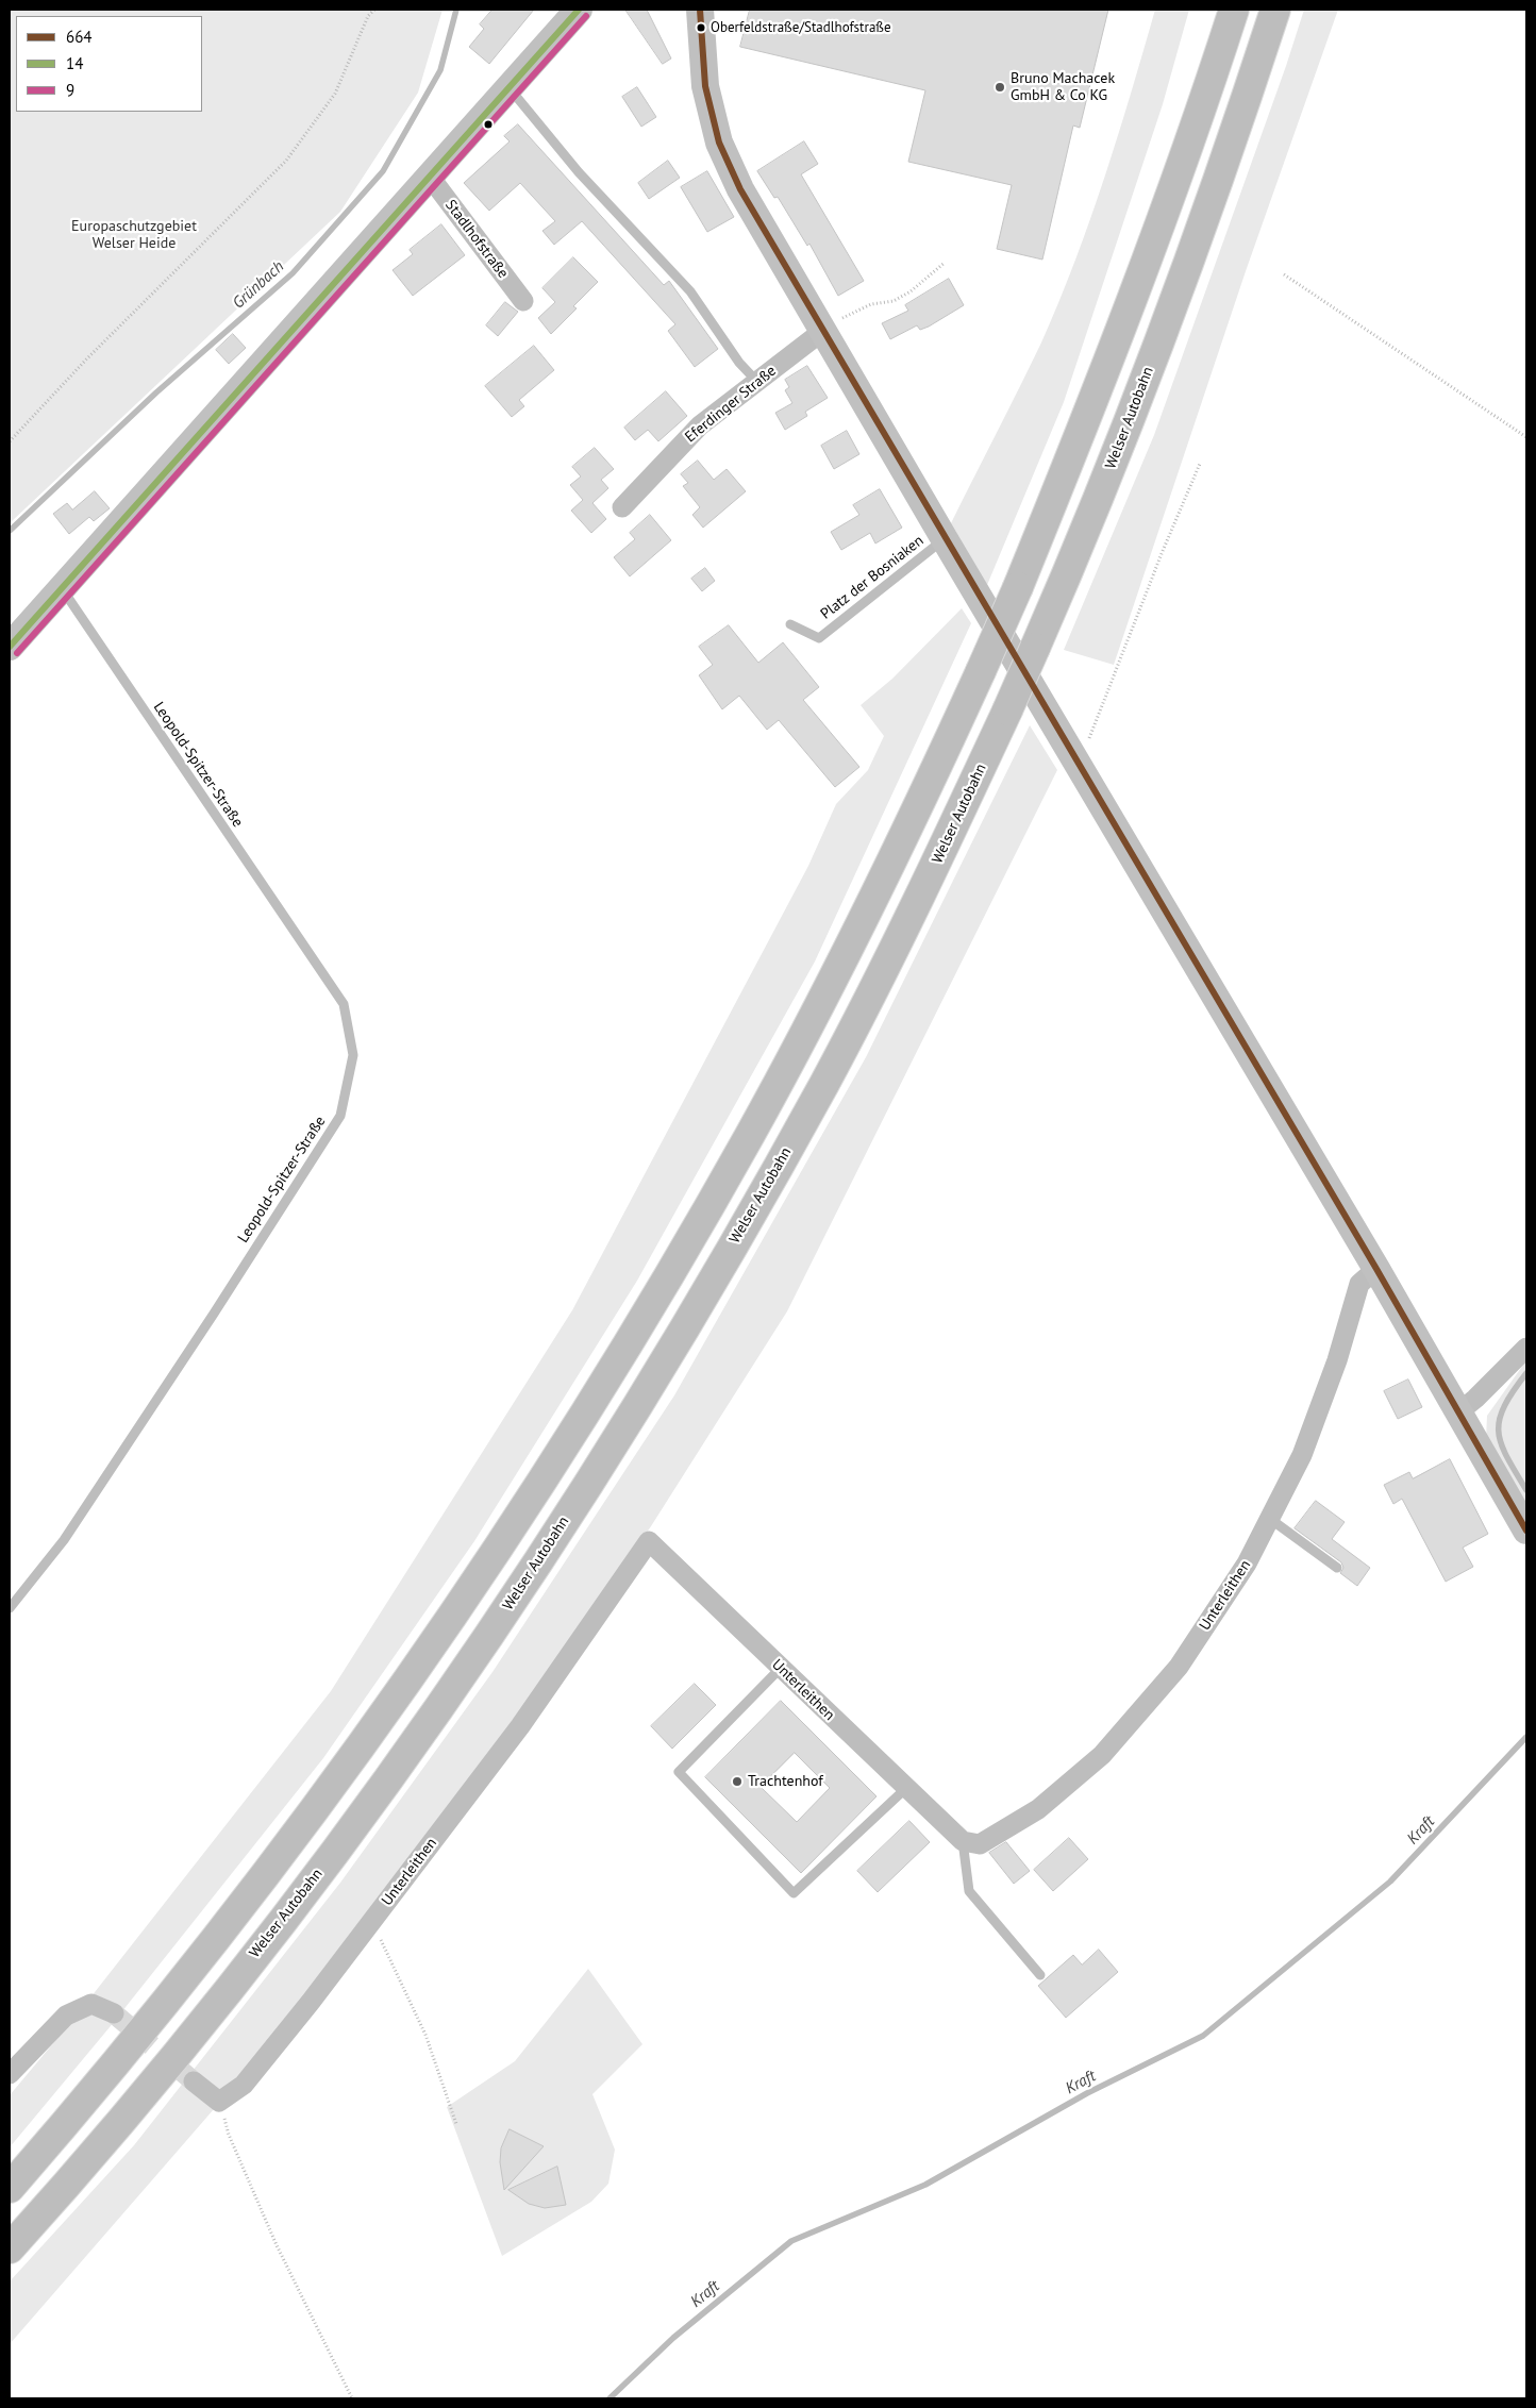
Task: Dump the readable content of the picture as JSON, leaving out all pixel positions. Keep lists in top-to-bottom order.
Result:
{
  "streets": {
    "highway": ["Welser Autobahn"],
    "street": ["Stadlhofstraße", "Eferdinger Straße", "Unterleithen"],
    "lane": ["Platz der Bosniaken", "Leopold-Spitzer-Straße"]
  },
  "water": ["Grünbach", "Kraft"],
  "parks": ["Europaschutzgebiet Welser Heide"],
  "places": ["Oberfeldstraße/Stadlhofstraße", "Bruno Machacek GmbH & Co KG", "Trachtenhof"],
  "lines": ["transit line 664", "transit line 14", "transit line 9"],
  "legend": ["664", "14", "9"]
}
